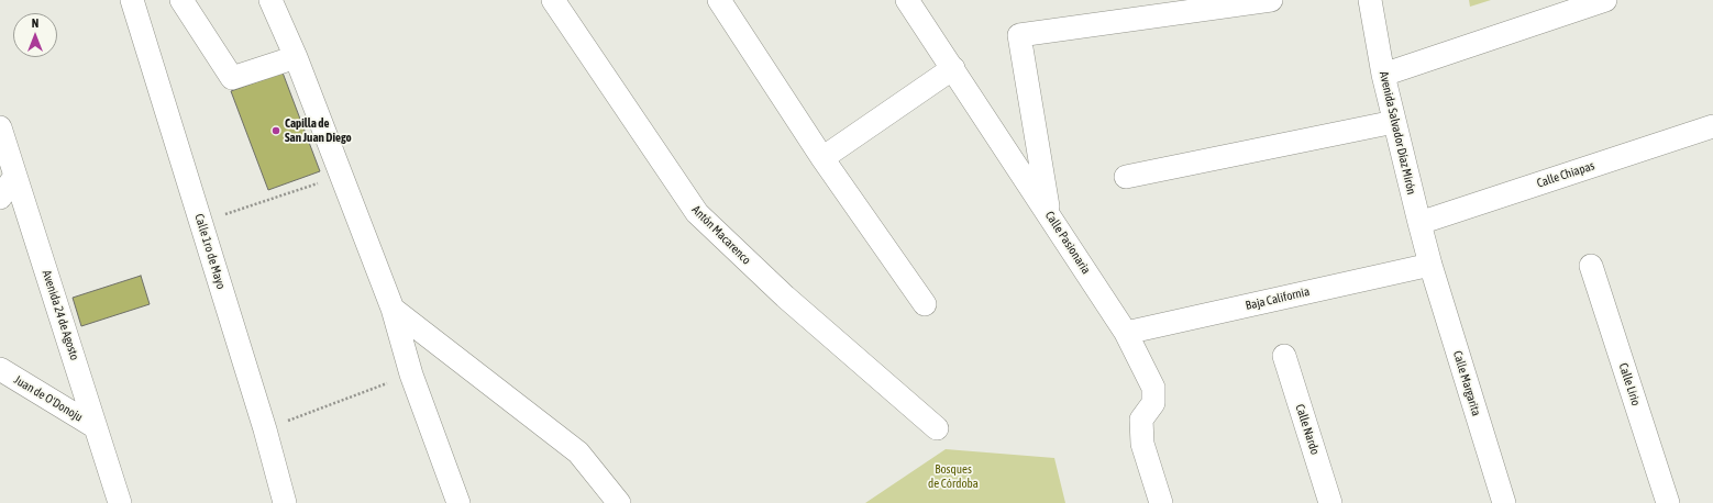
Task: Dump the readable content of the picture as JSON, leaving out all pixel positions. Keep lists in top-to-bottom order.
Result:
{
  "streets": {
    "street": [
      "Avenida Salvador Díaz Mirón",
      "Calle Chiapas",
      "Antón Macarenco",
      "Calle Pasionaria",
      "Calle 1ro de Mayo",
      "Baja California",
      "Avenida 24 de Agosto",
      "Calle Margarita",
      "Calle Lirio",
      "Juan de O'Donoju",
      "Calle Nardo"
    ]
  },
  "crossings": [
    ["Avenida Salvador Díaz Mirón", "Calle Chiapas"],
    ["Avenida Salvador Díaz Mirón", "Baja California"],
    ["Avenida Salvador Díaz Mirón", "Calle Margarita"],
    ["Calle Pasionaria", "Baja California"],
    ["Baja California", "Calle Margarita"],
    ["Avenida 24 de Agosto", "Juan de O'Donoju"]
  ],
  "parks": ["Bosques de Córdoba"],
  "places": ["Capilla de San Juan Diego"],
  "north": "top"
}
